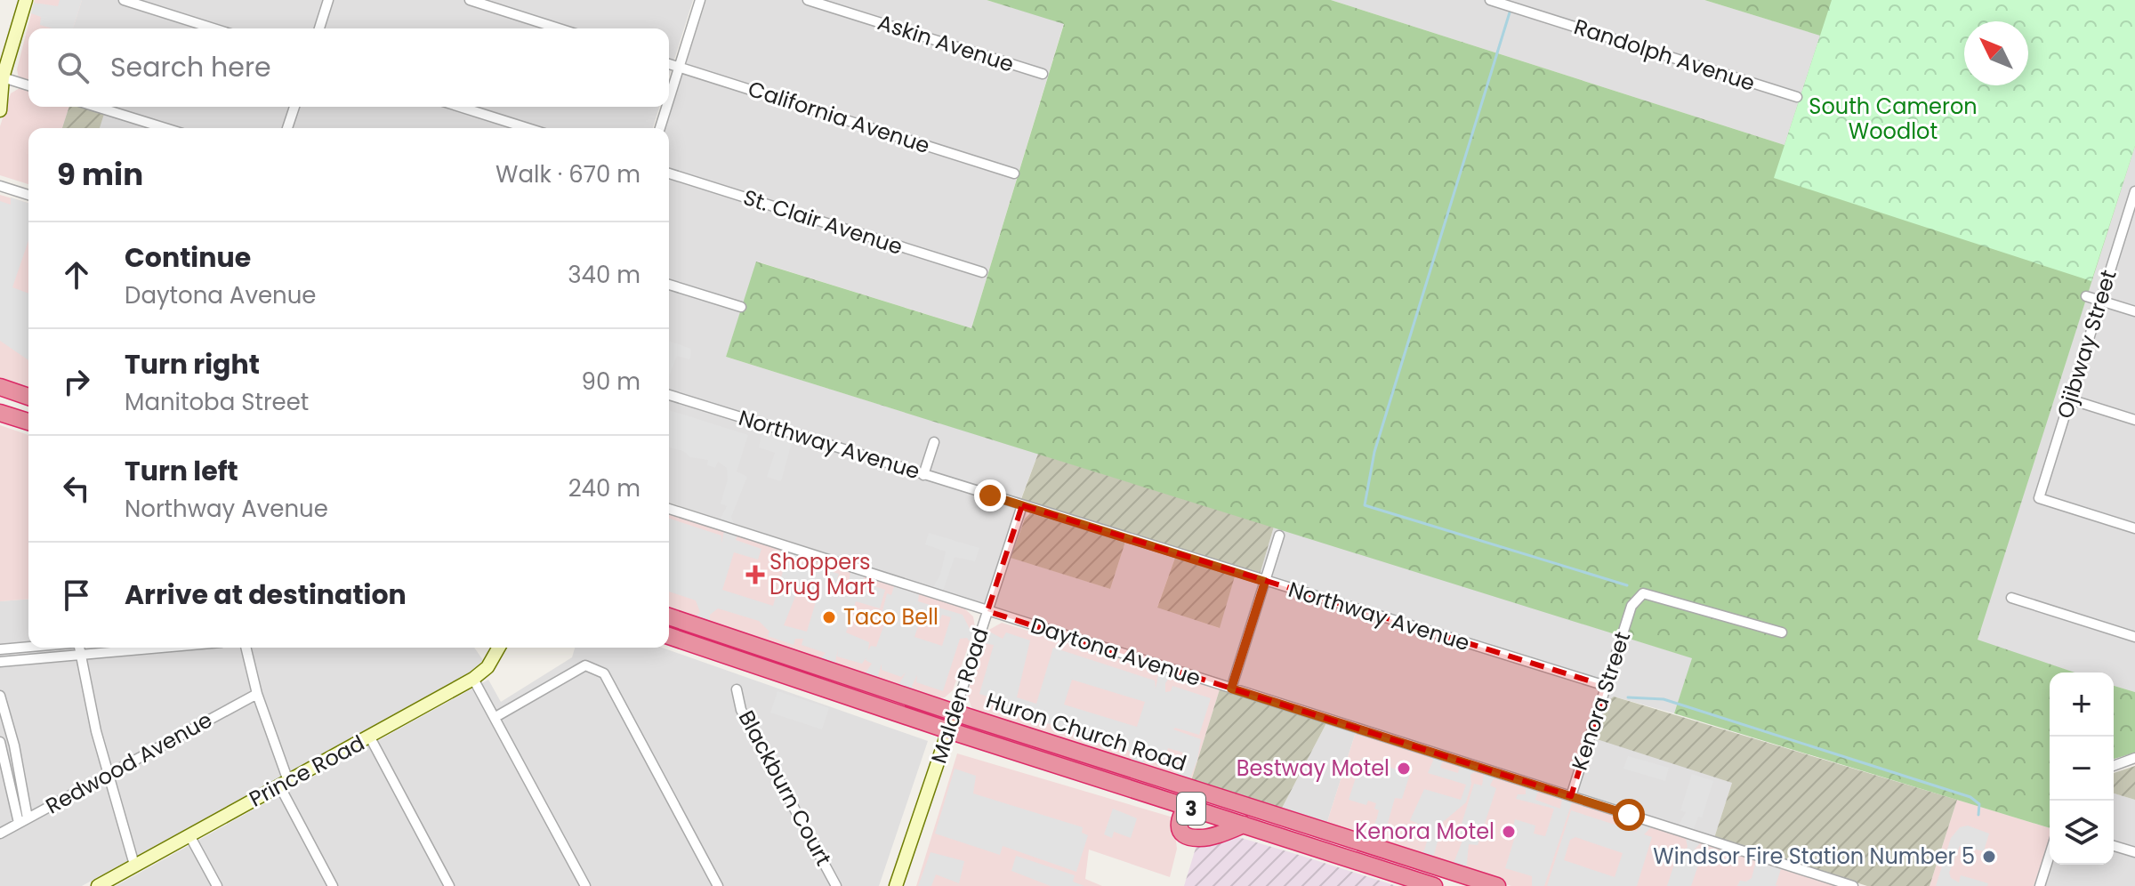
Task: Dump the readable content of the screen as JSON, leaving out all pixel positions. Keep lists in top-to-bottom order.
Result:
{
  "streets": {
    "highway": ["Huron Church Road", "3"],
    "street": [
      "Askin Avenue",
      "Randolph Avenue",
      "California Avenue",
      "St. Clair Avenue",
      "Ojibway Street",
      "Northway Avenue",
      "Daytona Avenue",
      "Malden Road",
      "Kenora Street",
      "Redwood Avenue",
      "Prince Road",
      "Blackburn Court"
    ]
  },
  "crossings": [
    ["Northway Avenue", "Malden Road"],
    ["Northway Avenue", "Kenora Street"],
    ["Daytona Avenue", "Malden Road"],
    ["Daytona Avenue", "Kenora Street"],
    ["Malden Road", "Huron Church Road"]
  ],
  "parks": ["South Cameron Woodlot"],
  "places": {
    "health": ["Shoppers Drug Mart"],
    "other": [
      "Taco Bell",
      "Bestway Motel",
      "Kenora Motel",
      "Windsor Fire Station Number 5"
    ]
  },
  "north": "top left",
  "page": {
    "search": "Search here",
    "heading": ["9 min", "Walk · 670 m"],
    "list": [
      ["Continue", "Daytona Avenue", "340 m"],
      ["Turn right", "Manitoba Street", "90 m"],
      ["Turn left", "Northway Avenue", "240 m"],
      "Arrive at destination"
    ],
    "map_buttons": ["+", "−"]
  }
}
